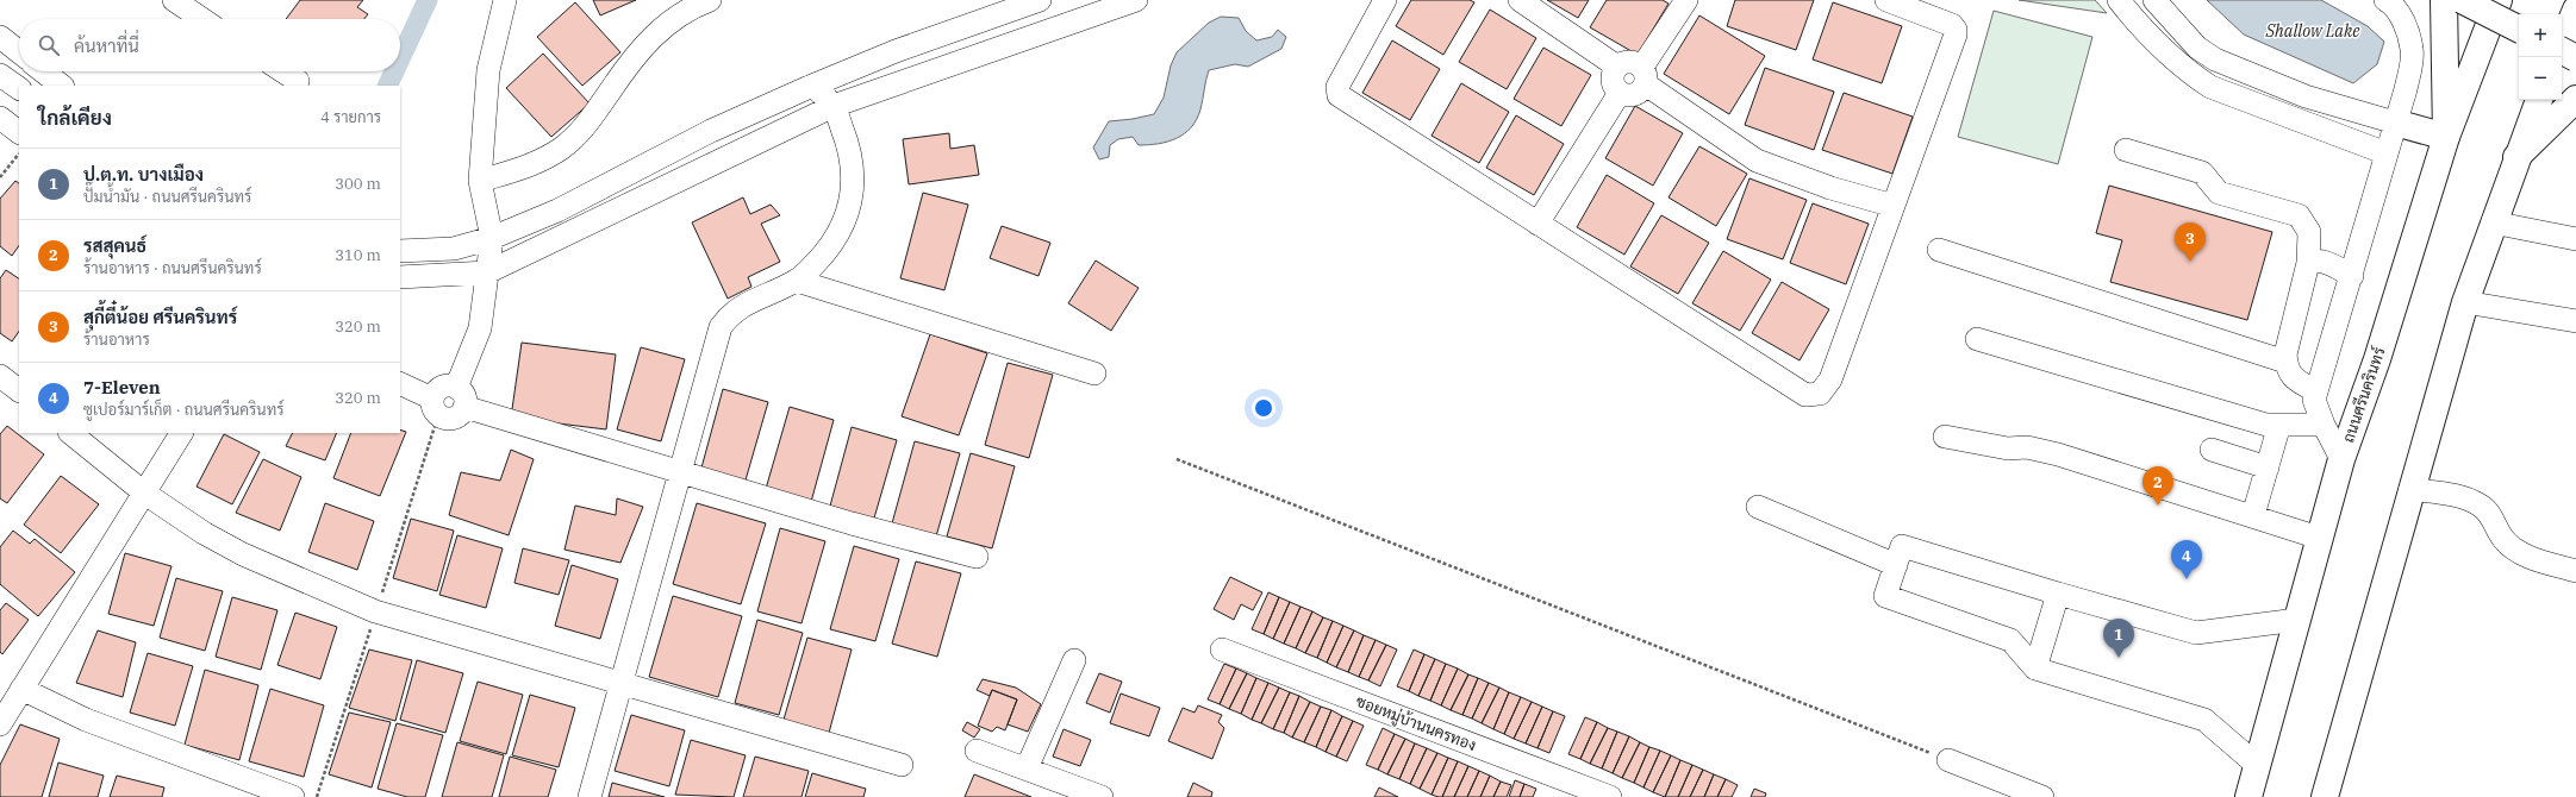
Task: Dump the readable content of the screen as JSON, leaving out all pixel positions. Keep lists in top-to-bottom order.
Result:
{
  "streets": {
    "main road": ["ถนนศรีนครินทร์"],
    "street": ["ซอยหมู่บ้านนครทอง"]
  },
  "water": ["Shallow Lake"],
  "page": {
    "map_buttons": ["+", "−"],
    "search": "ค้นหาที่นี่",
    "heading": ["ใกล้เคียง", "4 รายการ"],
    "list": [
      {
        "mark": "1",
        "name": "ป.ต.ท. บางเมือง",
        "note": "ปั๊มน้ำมัน · ถนนศรีนครินทร์",
        "value": "300 m"
      },
      {
        "mark": "2",
        "name": "รสสุคนธ์",
        "note": "ร้านอาหาร · ถนนศรีนครินทร์",
        "value": "310 m"
      },
      {
        "mark": "3",
        "name": "สุกี้ตี๋น้อย ศรีนครินทร์",
        "note": "ร้านอาหาร",
        "value": "320 m"
      },
      {
        "mark": "4",
        "name": "7-Eleven",
        "note": "ซูเปอร์มาร์เก็ต · ถนนศรีนครินทร์",
        "value": "320 m"
      }
    ],
    "pins": [
      "3",
      "2",
      "4",
      "1"
    ]
  }
}
